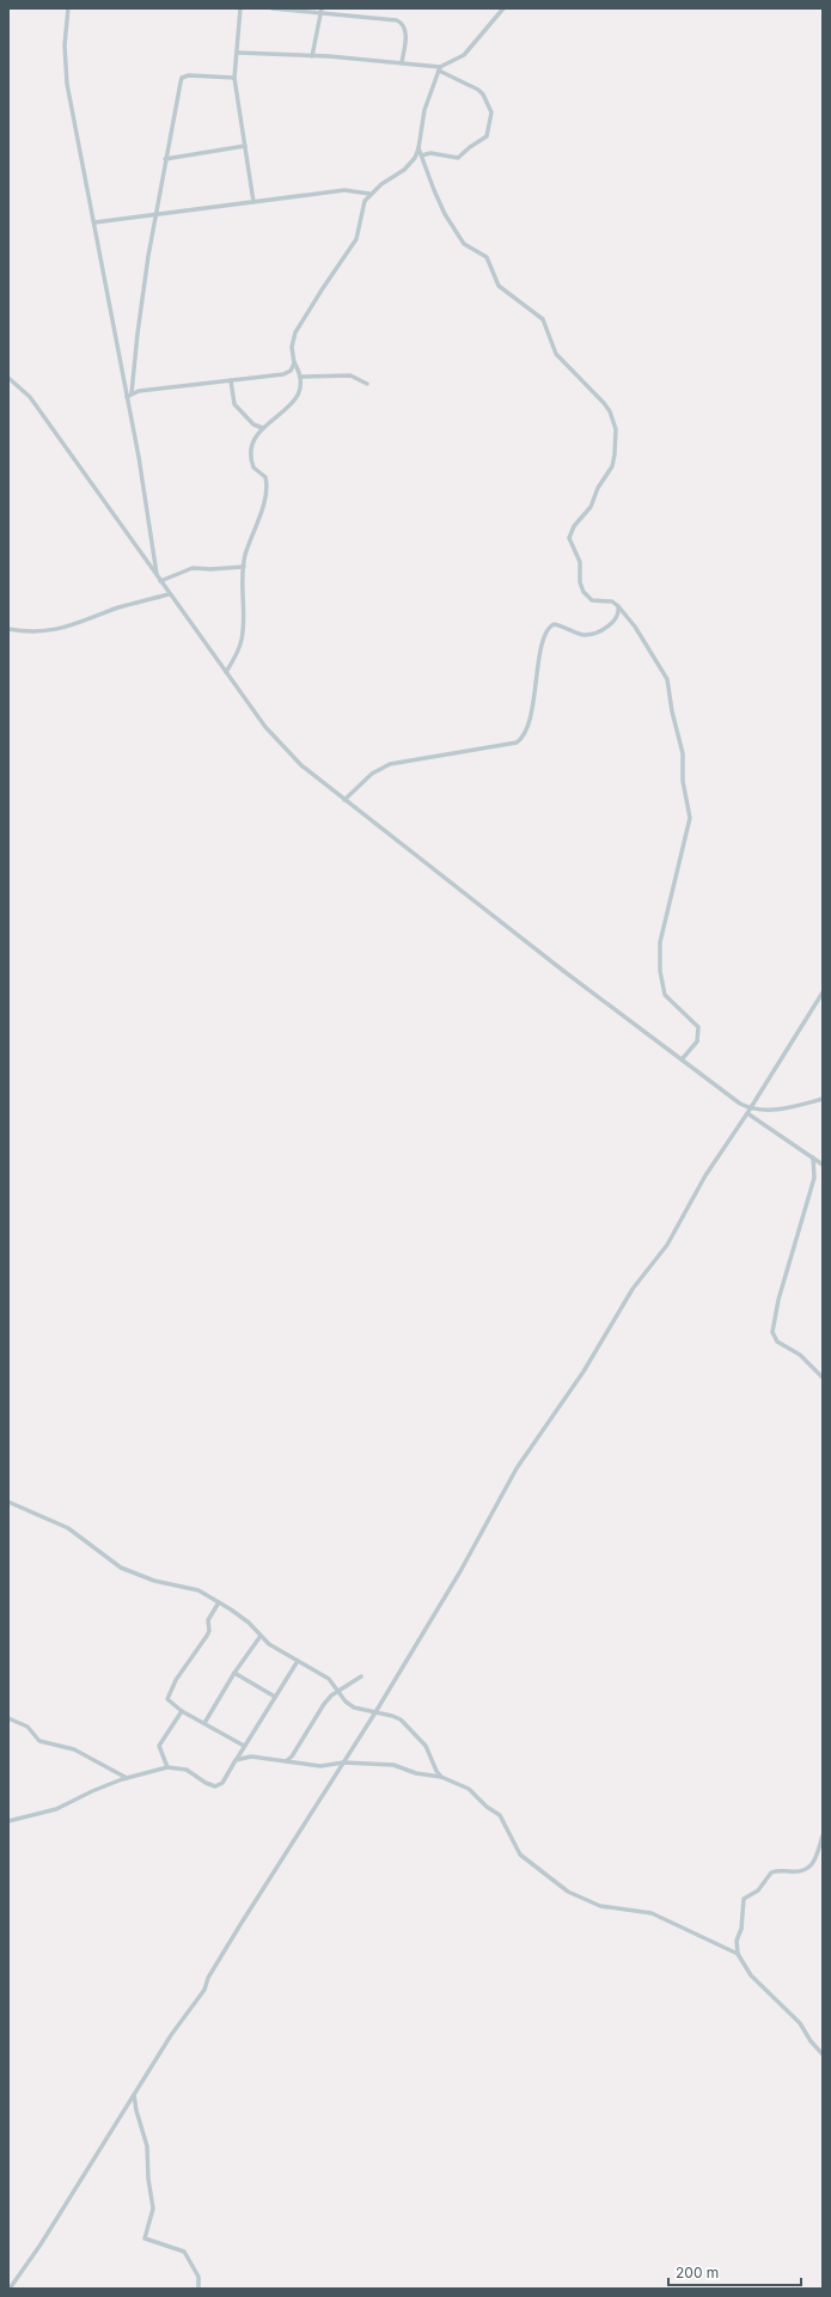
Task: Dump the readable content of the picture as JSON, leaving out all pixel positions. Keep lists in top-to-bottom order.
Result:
{
  "scale_bar": "200 m"
}
